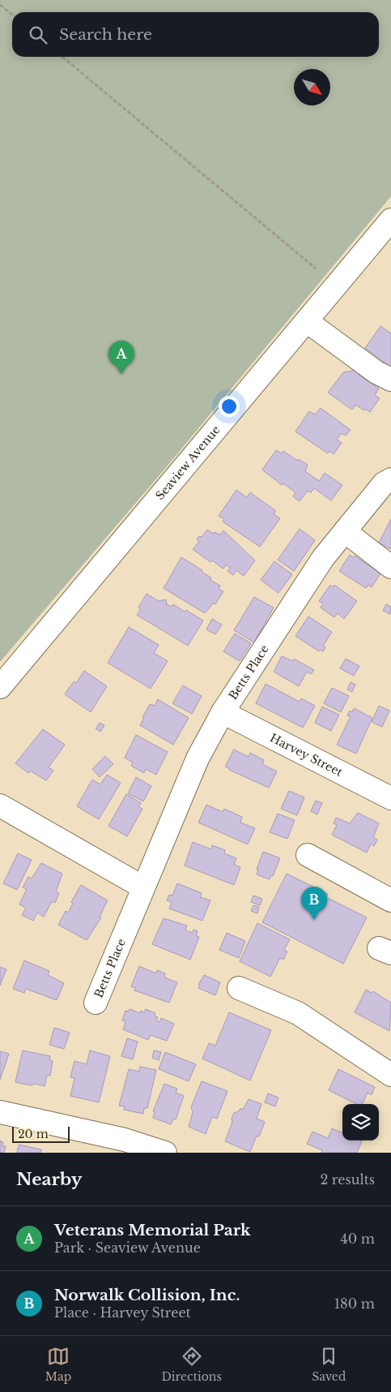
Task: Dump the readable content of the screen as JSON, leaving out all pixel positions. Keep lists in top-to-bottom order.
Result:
{
  "streets": {
    "street": ["Seaview Avenue", "Betts Place", "Harvey Street"]
  },
  "crossings": [
    ["Betts Place", "Harvey Street"]
  ],
  "scale_bar": "20 m",
  "north": "bottom right",
  "page": {
    "search": "Search here",
    "pins": ["A", "B"],
    "scale": "20 m",
    "heading": ["Nearby", "2 results"],
    "list": [
      {
        "mark": "A",
        "name": "Veterans Memorial Park",
        "note": "Park · Seaview Avenue",
        "value": "40 m"
      },
      {
        "mark": "B",
        "name": "Norwalk Collision, Inc.",
        "note": "Place · Harvey Street",
        "value": "180 m"
      }
    ],
    "nav": ["Map", "Directions", "Saved"]
  }
}
